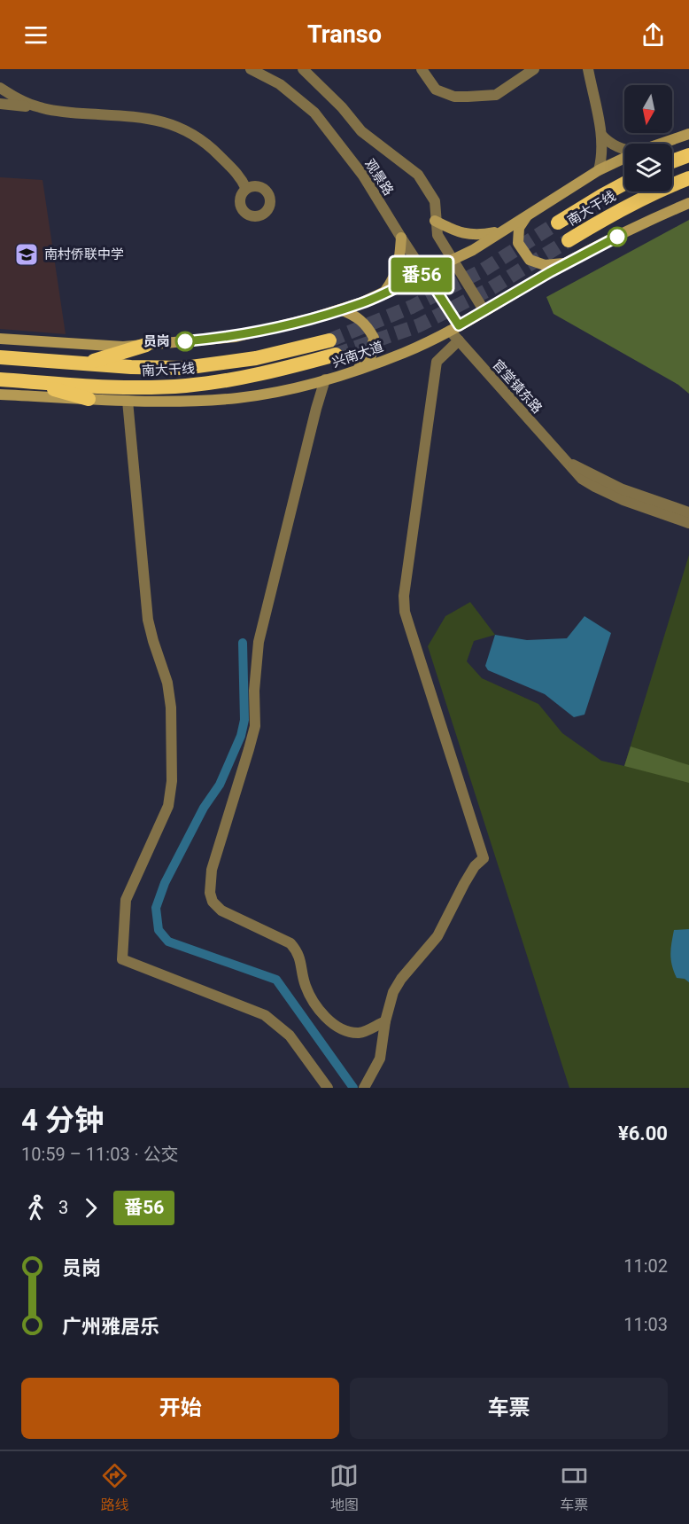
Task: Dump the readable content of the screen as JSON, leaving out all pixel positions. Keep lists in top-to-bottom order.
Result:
{
  "streets": {
    "highway": ["南大干线"],
    "main road": ["兴南大道"],
    "street": ["观景路", "官堂镇东路"]
  },
  "crossings": [
    ["观景路", "兴南大道"],
    ["观景路", "官堂镇东路"],
    ["兴南大道", "官堂镇东路"]
  ],
  "places": {
    "school or university": ["南村侨联中学"],
    "other": ["员岗"]
  },
  "lines": ["bus line 番56"],
  "north": "bottom",
  "page": {
    "header": "Transo",
    "on_map": "番56",
    "heading": ["4 分钟", "10:59 – 11:03 · 公交", "¥6.00"],
    "legs": ["3", "番56"],
    "list": [
      {
        "name": "员岗",
        "value": "11:02"
      },
      {
        "name": "广州雅居乐",
        "value": "11:03"
      }
    ],
    "buttons": ["开始", "车票"],
    "tabs": ["路线", "地图", "车票"]
  }
}
